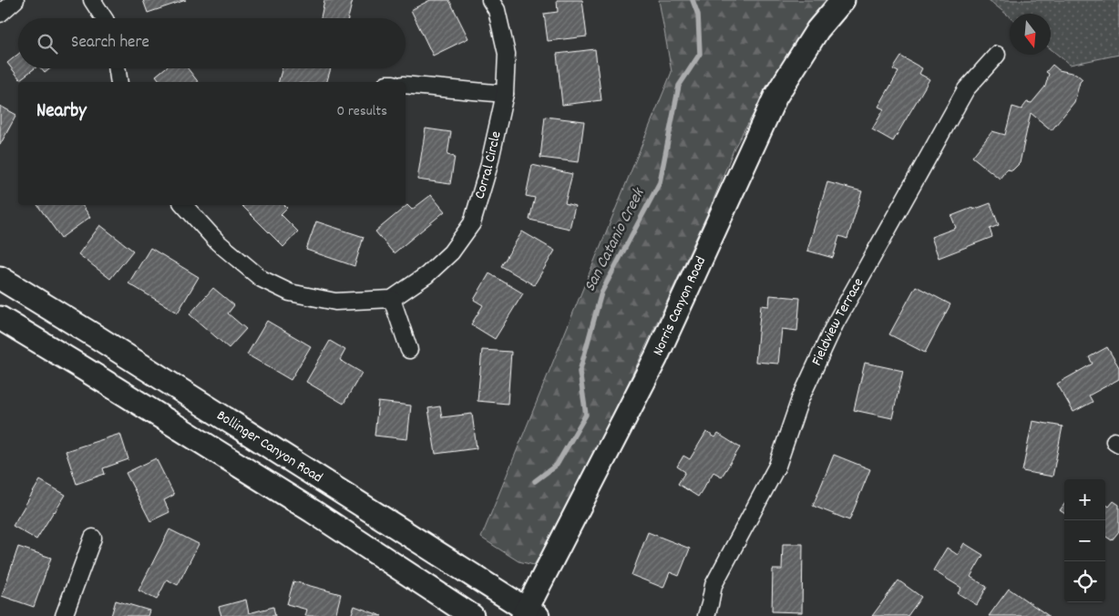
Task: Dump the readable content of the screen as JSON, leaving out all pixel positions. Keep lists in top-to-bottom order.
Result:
{
  "streets": {
    "main road": ["Norris Canyon Road", "Bollinger Canyon Road"],
    "street": ["Corral Circle", "Fieldview Terrace"]
  },
  "crossings": [
    ["Norris Canyon Road", "Bollinger Canyon Road"]
  ],
  "water": ["San Catanio Creek"],
  "north": "bottom",
  "page": {
    "search": "Search here",
    "heading": ["Nearby", "0 results"],
    "map_buttons": ["+", "−"]
  }
}
